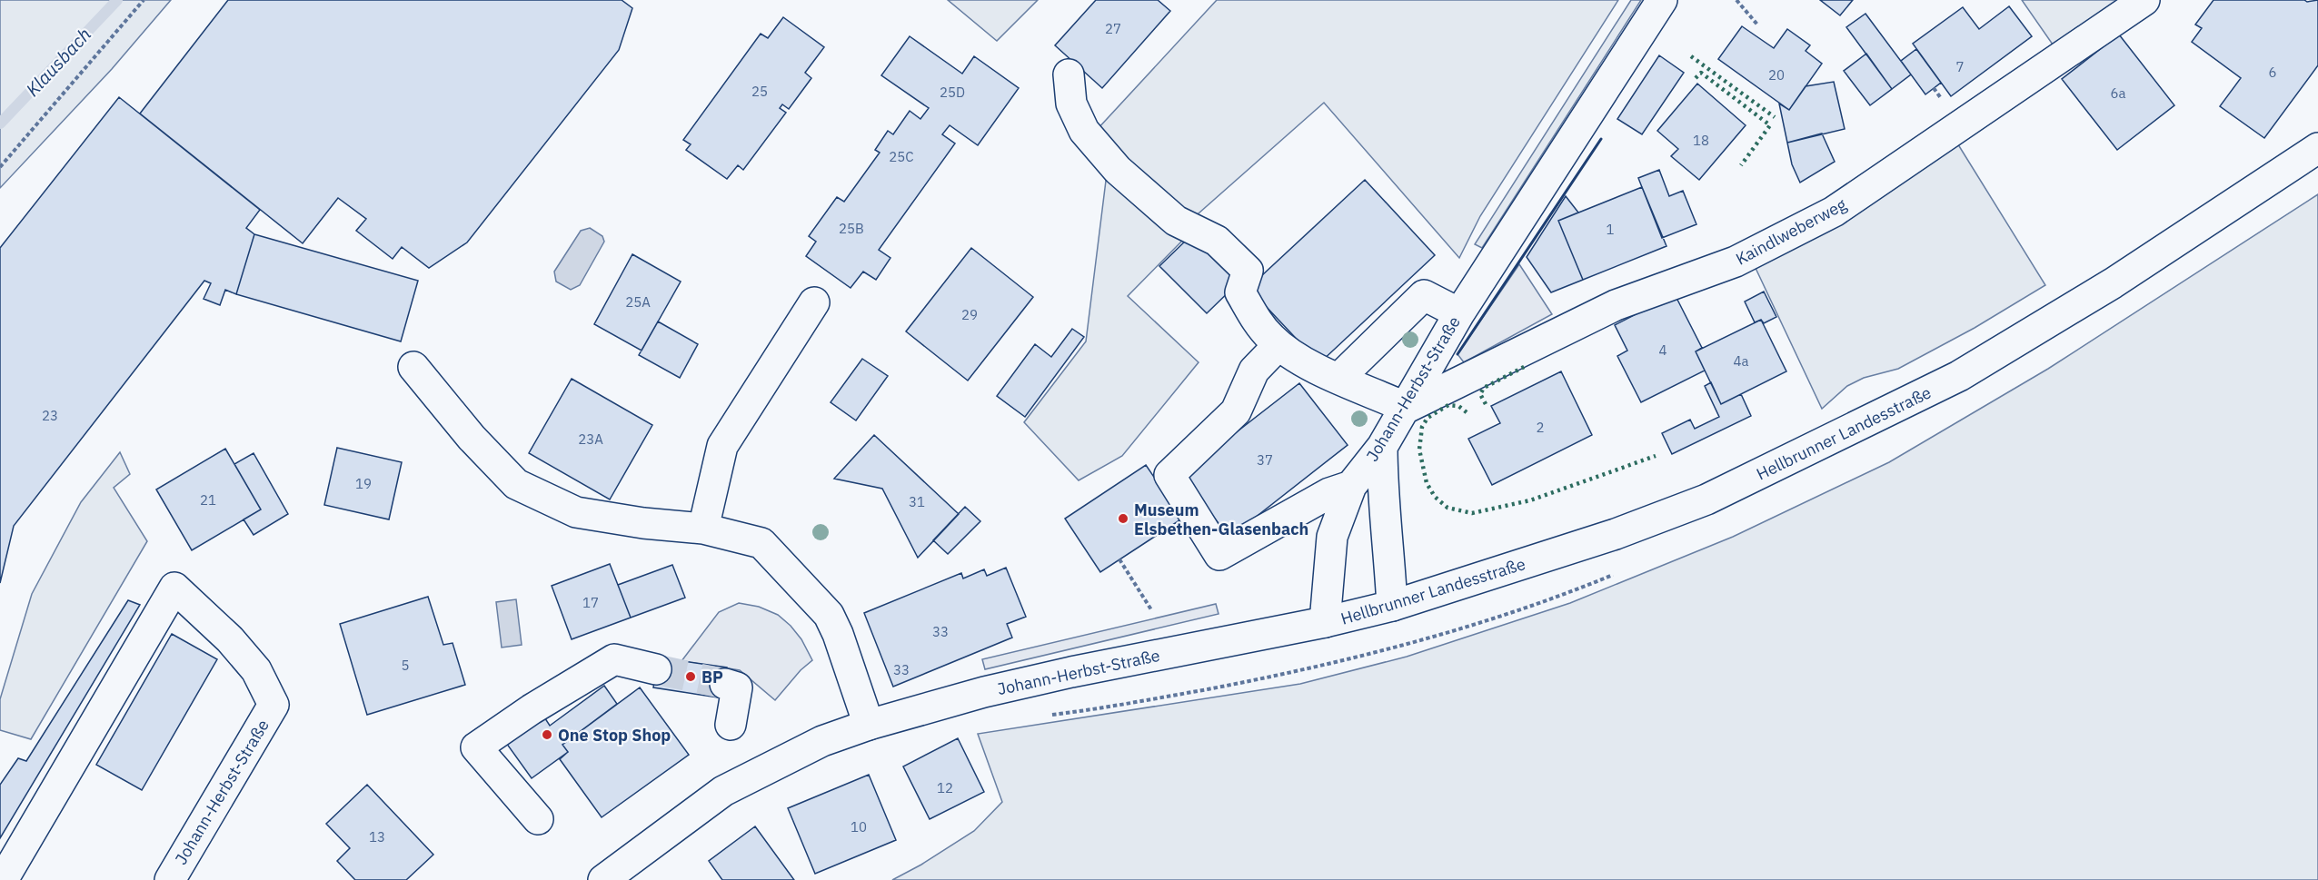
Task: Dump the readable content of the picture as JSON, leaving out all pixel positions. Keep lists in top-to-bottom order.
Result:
{
  "streets": {
    "street": ["Kaindlweberweg", "Johann-Herbst-Straße", "Hellbrunner Landesstraße"]
  },
  "crossings": [
    ["Kaindlweberweg", "Johann-Herbst-Straße"],
    ["Johann-Herbst-Straße", "Hellbrunner Landesstraße"]
  ],
  "water": ["Klausbach"],
  "places": ["Museum Elsbethen-Glasenbach", "BP", "One Stop Shop"],
  "house_numbers": [
    "27",
    "7",
    "6",
    "20",
    "25",
    "25D",
    "6a",
    "18",
    "25C",
    "25B",
    "1",
    "25A",
    "29",
    "4",
    "4a",
    "23",
    "2",
    "23A",
    "37",
    "19",
    "21",
    "31",
    "17",
    "33",
    "5",
    "33",
    "12",
    "10",
    "13"
  ]
}
